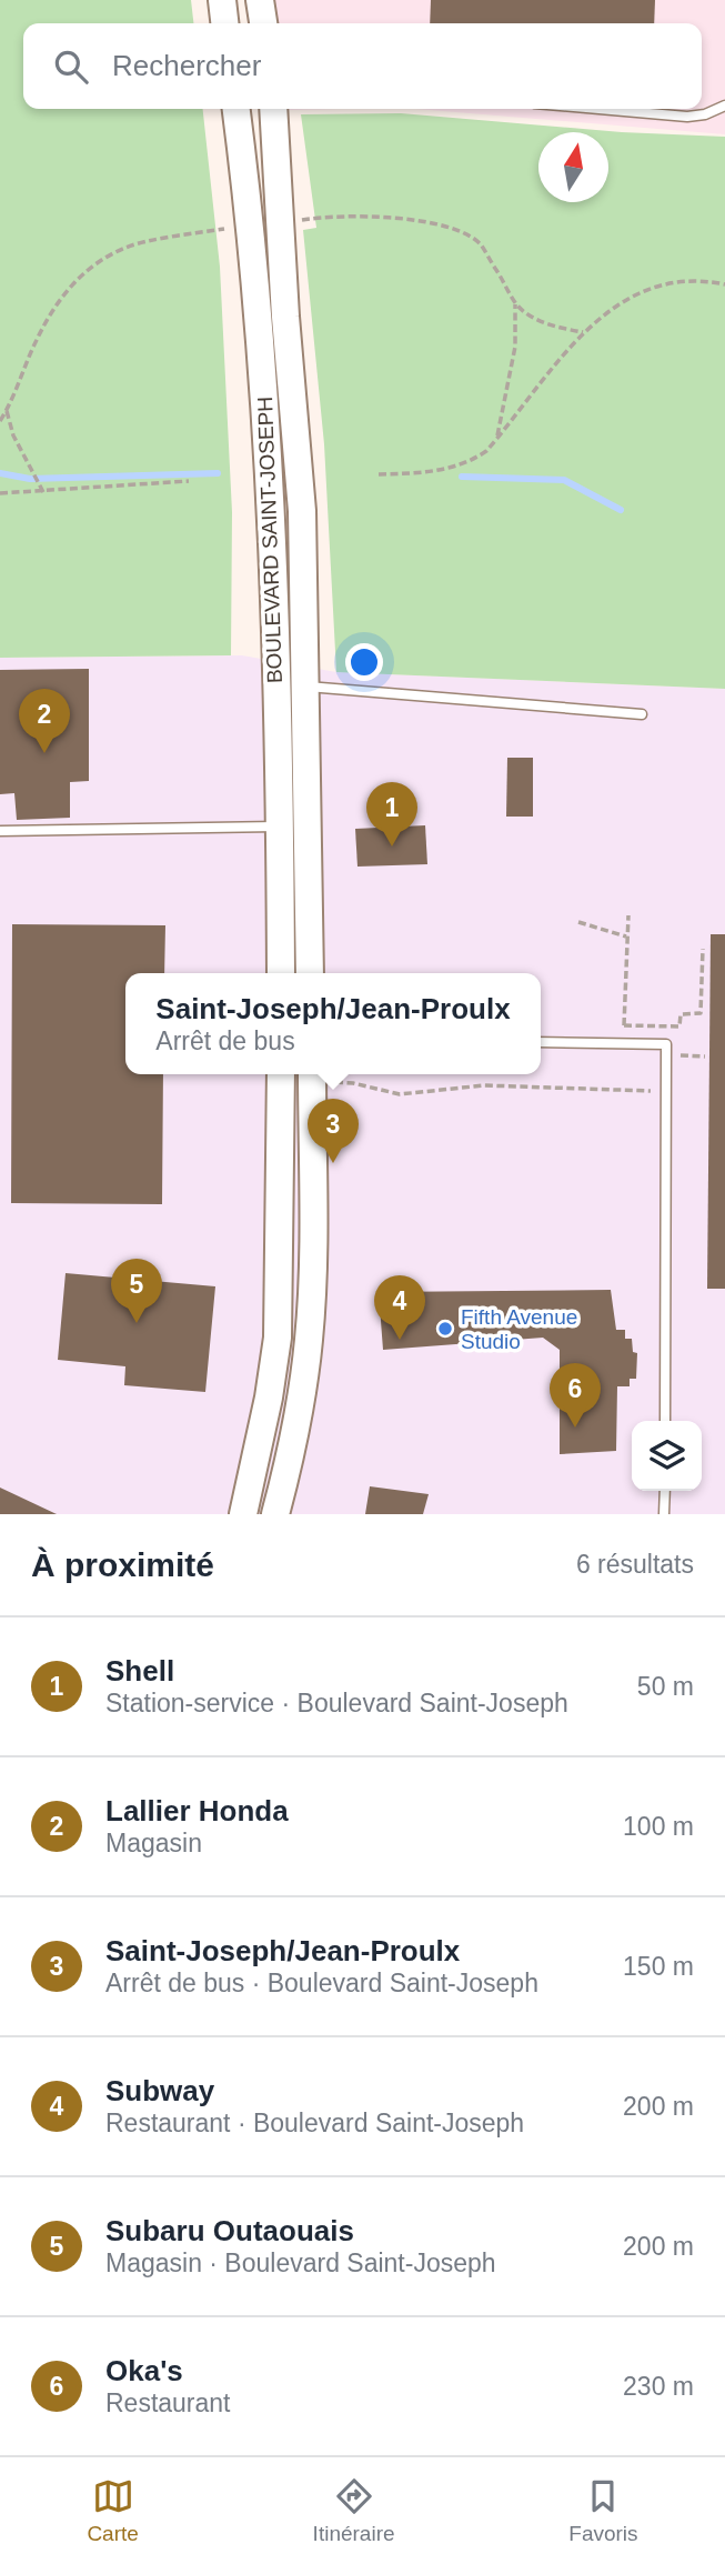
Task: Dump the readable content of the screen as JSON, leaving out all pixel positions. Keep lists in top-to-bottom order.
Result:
{
  "streets": {
    "main road": ["BOULEVARD SAINT-JOSEPH"]
  },
  "places": ["Fifth Avenue Studio"],
  "north": "top",
  "page": {
    "search": "Rechercher",
    "pins": [
      "2",
      "1",
      "3",
      "5",
      "4",
      "6"
    ],
    "popup": ["Saint-Joseph/Jean-Proulx", "Arrêt de bus"],
    "heading": ["À proximité", "6 résultats"],
    "list": [
      {
        "mark": "1",
        "name": "Shell",
        "note": "Station-service · Boulevard Saint-Joseph",
        "value": "50 m"
      },
      {
        "mark": "2",
        "name": "Lallier Honda",
        "note": "Magasin",
        "value": "100 m"
      },
      {
        "mark": "3",
        "name": "Saint-Joseph/Jean-Proulx",
        "note": "Arrêt de bus · Boulevard Saint-Joseph",
        "value": "150 m"
      },
      {
        "mark": "4",
        "name": "Subway",
        "note": "Restaurant · Boulevard Saint-Joseph",
        "value": "200 m"
      },
      {
        "mark": "5",
        "name": "Subaru Outaouais",
        "note": "Magasin · Boulevard Saint-Joseph",
        "value": "200 m"
      },
      {
        "mark": "6",
        "name": "Oka's",
        "note": "Restaurant",
        "value": "230 m"
      }
    ],
    "nav": ["Carte", "Itinéraire", "Favoris"]
  }
}
